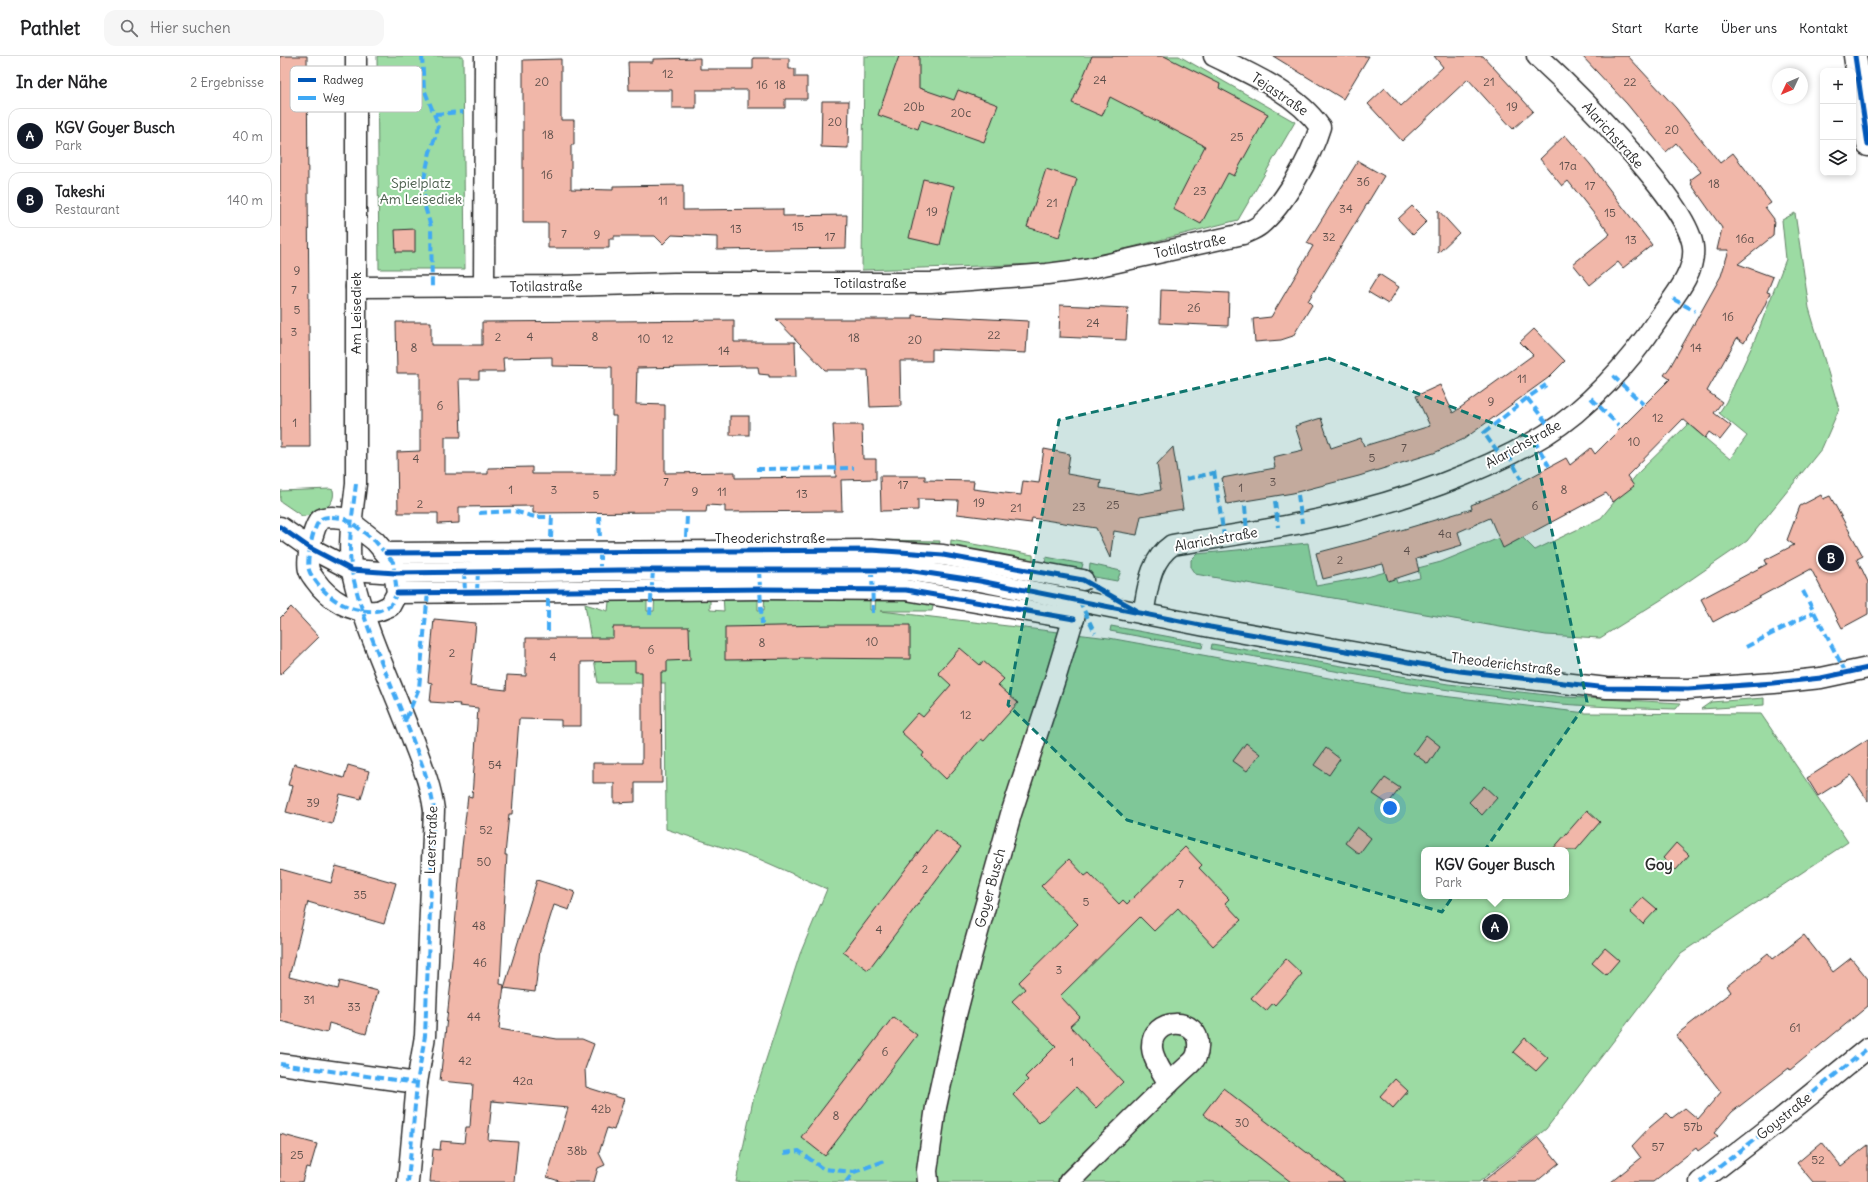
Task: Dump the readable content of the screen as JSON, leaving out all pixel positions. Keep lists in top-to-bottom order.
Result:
{
  "streets": {
    "street": [
      "Tejastraße",
      "Alarichstraße",
      "Totilastraße",
      "Am Leisediek",
      "Theoderichstraße",
      "Laerstraße",
      "Goyer Busch",
      "Goystraße"
    ]
  },
  "crossings": [
    ["Tejastraße", "Totilastraße"],
    ["Alarichstraße", "Theoderichstraße"],
    ["Totilastraße", "Am Leisediek"],
    ["Am Leisediek", "Theoderichstraße"],
    ["Am Leisediek", "Laerstraße"],
    ["Theoderichstraße", "Laerstraße"],
    ["Theoderichstraße", "Goyer Busch"]
  ],
  "districts": ["Goy"],
  "parks": ["Spielplatz Am Leisediek"],
  "house_numbers": [
    "12",
    "24",
    "20",
    "21",
    "22",
    "16",
    "18",
    "20b",
    "19",
    "20c",
    "20",
    "20",
    "18",
    "25",
    "17a",
    "16",
    "36",
    "18",
    "17",
    "23",
    "11",
    "21",
    "34",
    "19",
    "15",
    "15",
    "13",
    "7",
    "9",
    "17",
    "32",
    "16a",
    "13",
    "9",
    "7",
    "26",
    "5",
    "16",
    "24",
    "3",
    "22",
    "2",
    "4",
    "8",
    "18",
    "10",
    "12",
    "20",
    "8",
    "14",
    "14",
    "11",
    "9",
    "6",
    "12",
    "1",
    "10",
    "7",
    "5",
    "4",
    "7",
    "3",
    "17",
    "1",
    "1",
    "3",
    "8",
    "9",
    "11",
    "13",
    "5",
    "19",
    "2",
    "25",
    "6",
    "23",
    "21",
    "4a",
    "4",
    "2",
    "10",
    "8",
    "6",
    "2",
    "4",
    "12",
    "54",
    "39",
    "52",
    "50",
    "2",
    "7",
    "35",
    "5",
    "48",
    "4",
    "46",
    "3",
    "31",
    "33",
    "44",
    "61",
    "6",
    "42",
    "1",
    "42a",
    "42b",
    "8",
    "30",
    "57b",
    "57",
    "38b",
    "25",
    "52"
  ],
  "legend": ["Radweg", "Weg"],
  "north": "bottom left",
  "page": {
    "header": "Pathlet",
    "search": "Hier suchen",
    "nav": [
      "Start",
      "Karte",
      "Über uns",
      "Kontakt"
    ],
    "heading": ["In der Nähe", "2 Ergebnisse"],
    "map_buttons": ["+", "−"],
    "list": [
      {
        "mark": "A",
        "name": "KGV Goyer Busch",
        "note": "Park",
        "value": "40 m"
      },
      {
        "mark": "B",
        "name": "Takeshi",
        "note": "Restaurant",
        "value": "140 m"
      }
    ],
    "pins": ["B", "A"],
    "popup": ["KGV Goyer Busch", "Park"]
  }
}
